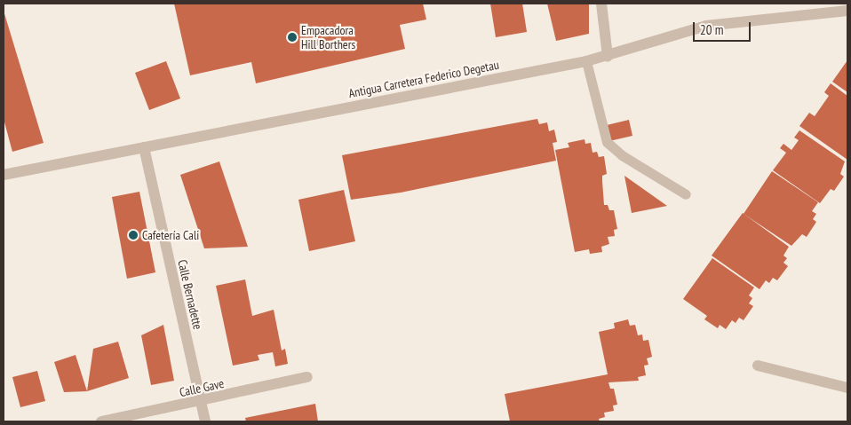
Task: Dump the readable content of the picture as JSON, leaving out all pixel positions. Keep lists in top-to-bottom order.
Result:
{
  "streets": {
    "street": ["Antigua Carretera Federico Degetau", "Calle Bernadette", "Calle Gave"]
  },
  "crossings": [
    ["Antigua Carretera Federico Degetau", "Calle Bernadette"],
    ["Calle Bernadette", "Calle Gave"]
  ],
  "places": ["Empacadora Hill Borthers", "Cafetería Cali"],
  "scale_bar": "20 m"
}
